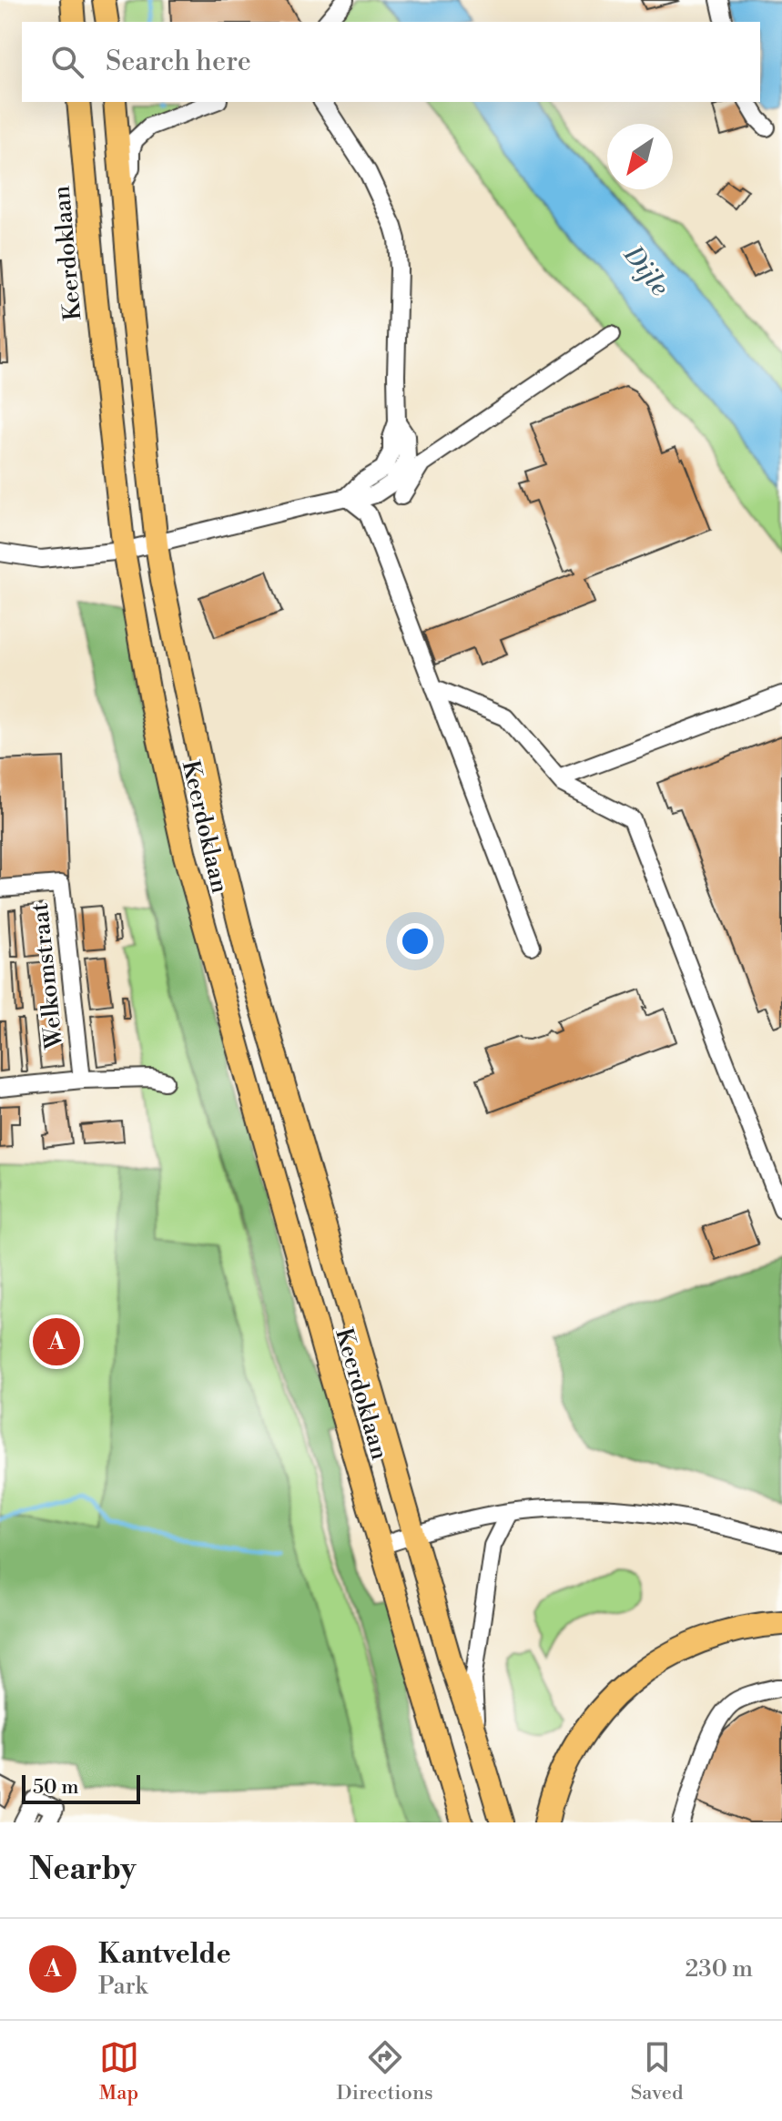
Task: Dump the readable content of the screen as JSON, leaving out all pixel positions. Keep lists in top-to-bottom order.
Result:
{
  "streets": {
    "main road": ["Keerdoklaan"],
    "street": ["Welkomstraat"]
  },
  "water": ["Dijle"],
  "scale_bar": "50 m",
  "north": "bottom left",
  "page": {
    "search": "Search here",
    "pins": "A",
    "scale": "50 m",
    "heading": "Nearby",
    "list": [
      {
        "mark": "A",
        "name": "Kantvelde",
        "note": "Park",
        "value": "230 m"
      }
    ],
    "nav": ["Map", "Directions", "Saved"]
  }
}
